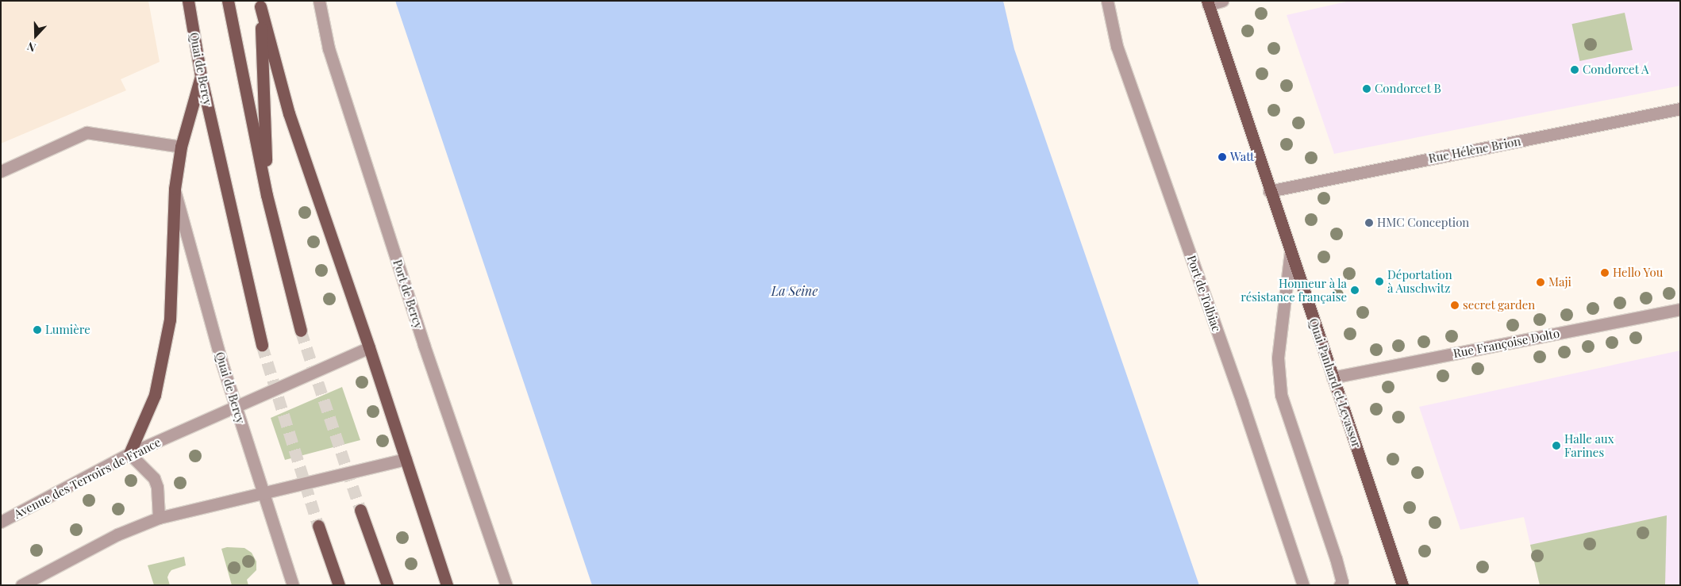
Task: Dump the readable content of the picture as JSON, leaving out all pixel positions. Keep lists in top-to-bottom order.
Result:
{
  "streets": {
    "main road": ["Quai de Bercy", "Quai Panhard et Levassor"],
    "street": [
      "Rue Hélène Brion",
      "Port de Tolbiac",
      "Port de Bercy",
      "Rue Françoise Dolto",
      "Avenue des Terroirs de France"
    ]
  },
  "crossings": [
    ["Quai de Bercy", "Avenue des Terroirs de France"],
    ["Rue Hélène Brion", "Quai Panhard et Levassor"],
    ["Rue Françoise Dolto", "Quai Panhard et Levassor"]
  ],
  "water": ["La Seine"],
  "places": [
    "Condorcet A",
    "Condorcet B",
    "Watt",
    "HMC Conception",
    "Hello You",
    "Déportation à Auschwitz",
    "Maji",
    "Honneur à la résistance française",
    "secret garden",
    "Lumière",
    "Halle aux Farines"
  ],
  "north": "bottom"
}
